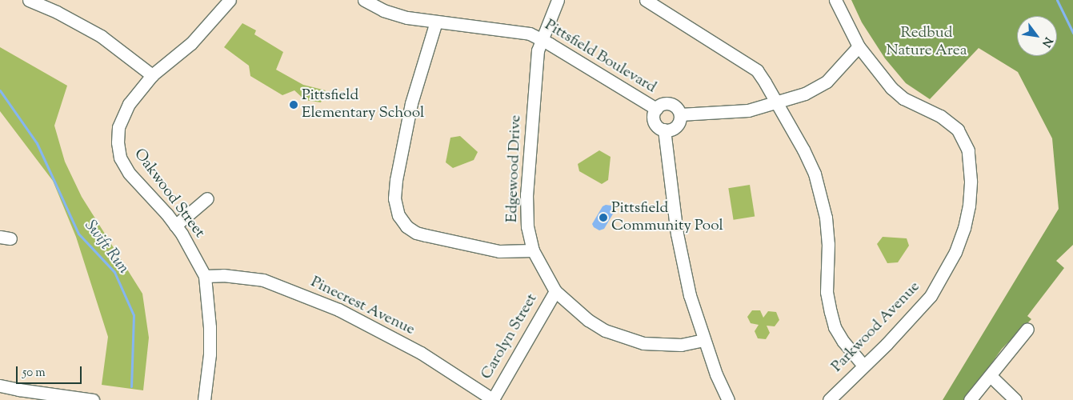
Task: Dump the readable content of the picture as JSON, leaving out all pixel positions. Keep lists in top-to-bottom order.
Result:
{
  "streets": {
    "street": [
      "Pittsfield Boulevard",
      "Edgewood Drive",
      "Oakwood Street",
      "Pinecrest Avenue",
      "Parkwood Avenue",
      "Carolyn Street"
    ]
  },
  "crossings": [
    ["Pittsfield Boulevard", "Edgewood Drive"],
    ["Edgewood Drive", "Carolyn Street"],
    ["Oakwood Street", "Pinecrest Avenue"],
    ["Pinecrest Avenue", "Carolyn Street"]
  ],
  "water": ["Swift Run"],
  "parks": ["Redbud Nature Area"],
  "places": ["Pittsfield Elementary School", "Pittsfield Community Pool"],
  "scale_bar": "50 m",
  "north": "bottom right"
}
